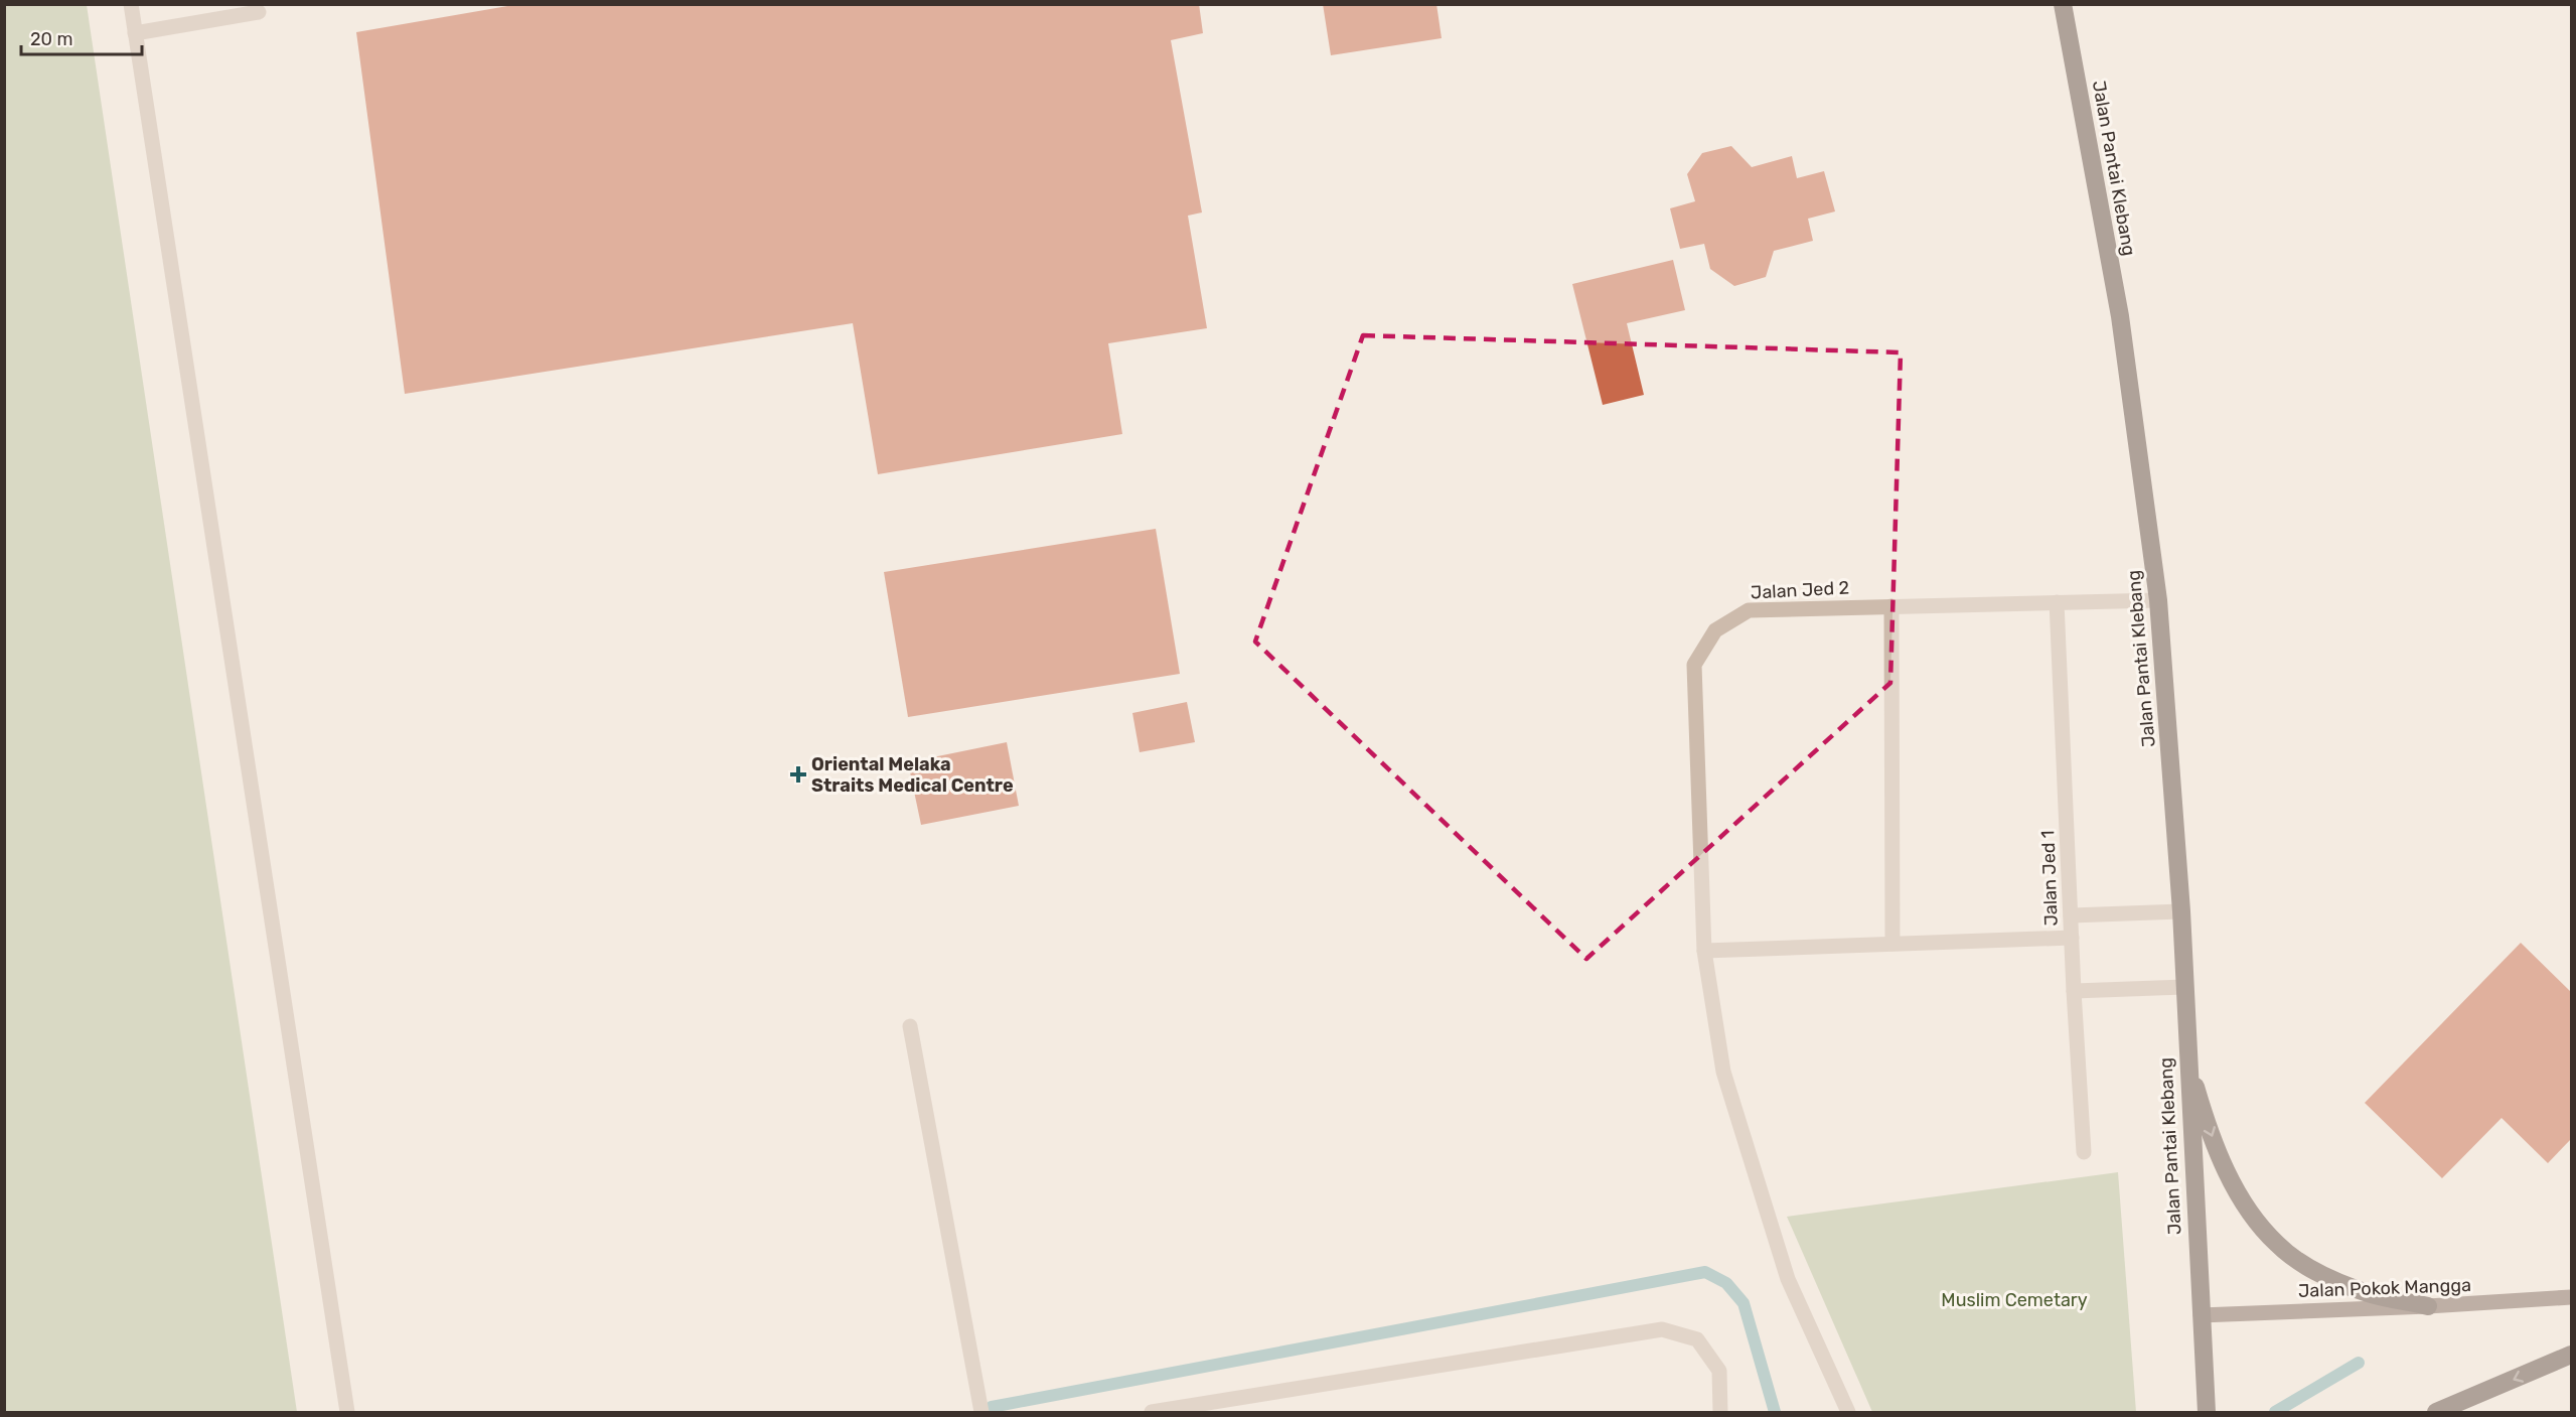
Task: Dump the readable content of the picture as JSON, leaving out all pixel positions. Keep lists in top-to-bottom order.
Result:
{
  "streets": {
    "highway": ["Jalan Pantai Klebang"],
    "main road": ["Jalan Pokok Mangga"],
    "street": ["Jalan Jed 2", "Jalan Jed 1"]
  },
  "crossings": [
    ["Jalan Pantai Klebang", "Jalan Jed 2"],
    ["Jalan Pantai Klebang", "Jalan Pokok Mangga"],
    ["Jalan Jed 2", "Jalan Jed 1"]
  ],
  "parks": ["Muslim Cemetary"],
  "places": {
    "health": ["Oriental Melaka Straits Medical Centre"]
  },
  "scale_bar": "20 m"
}
